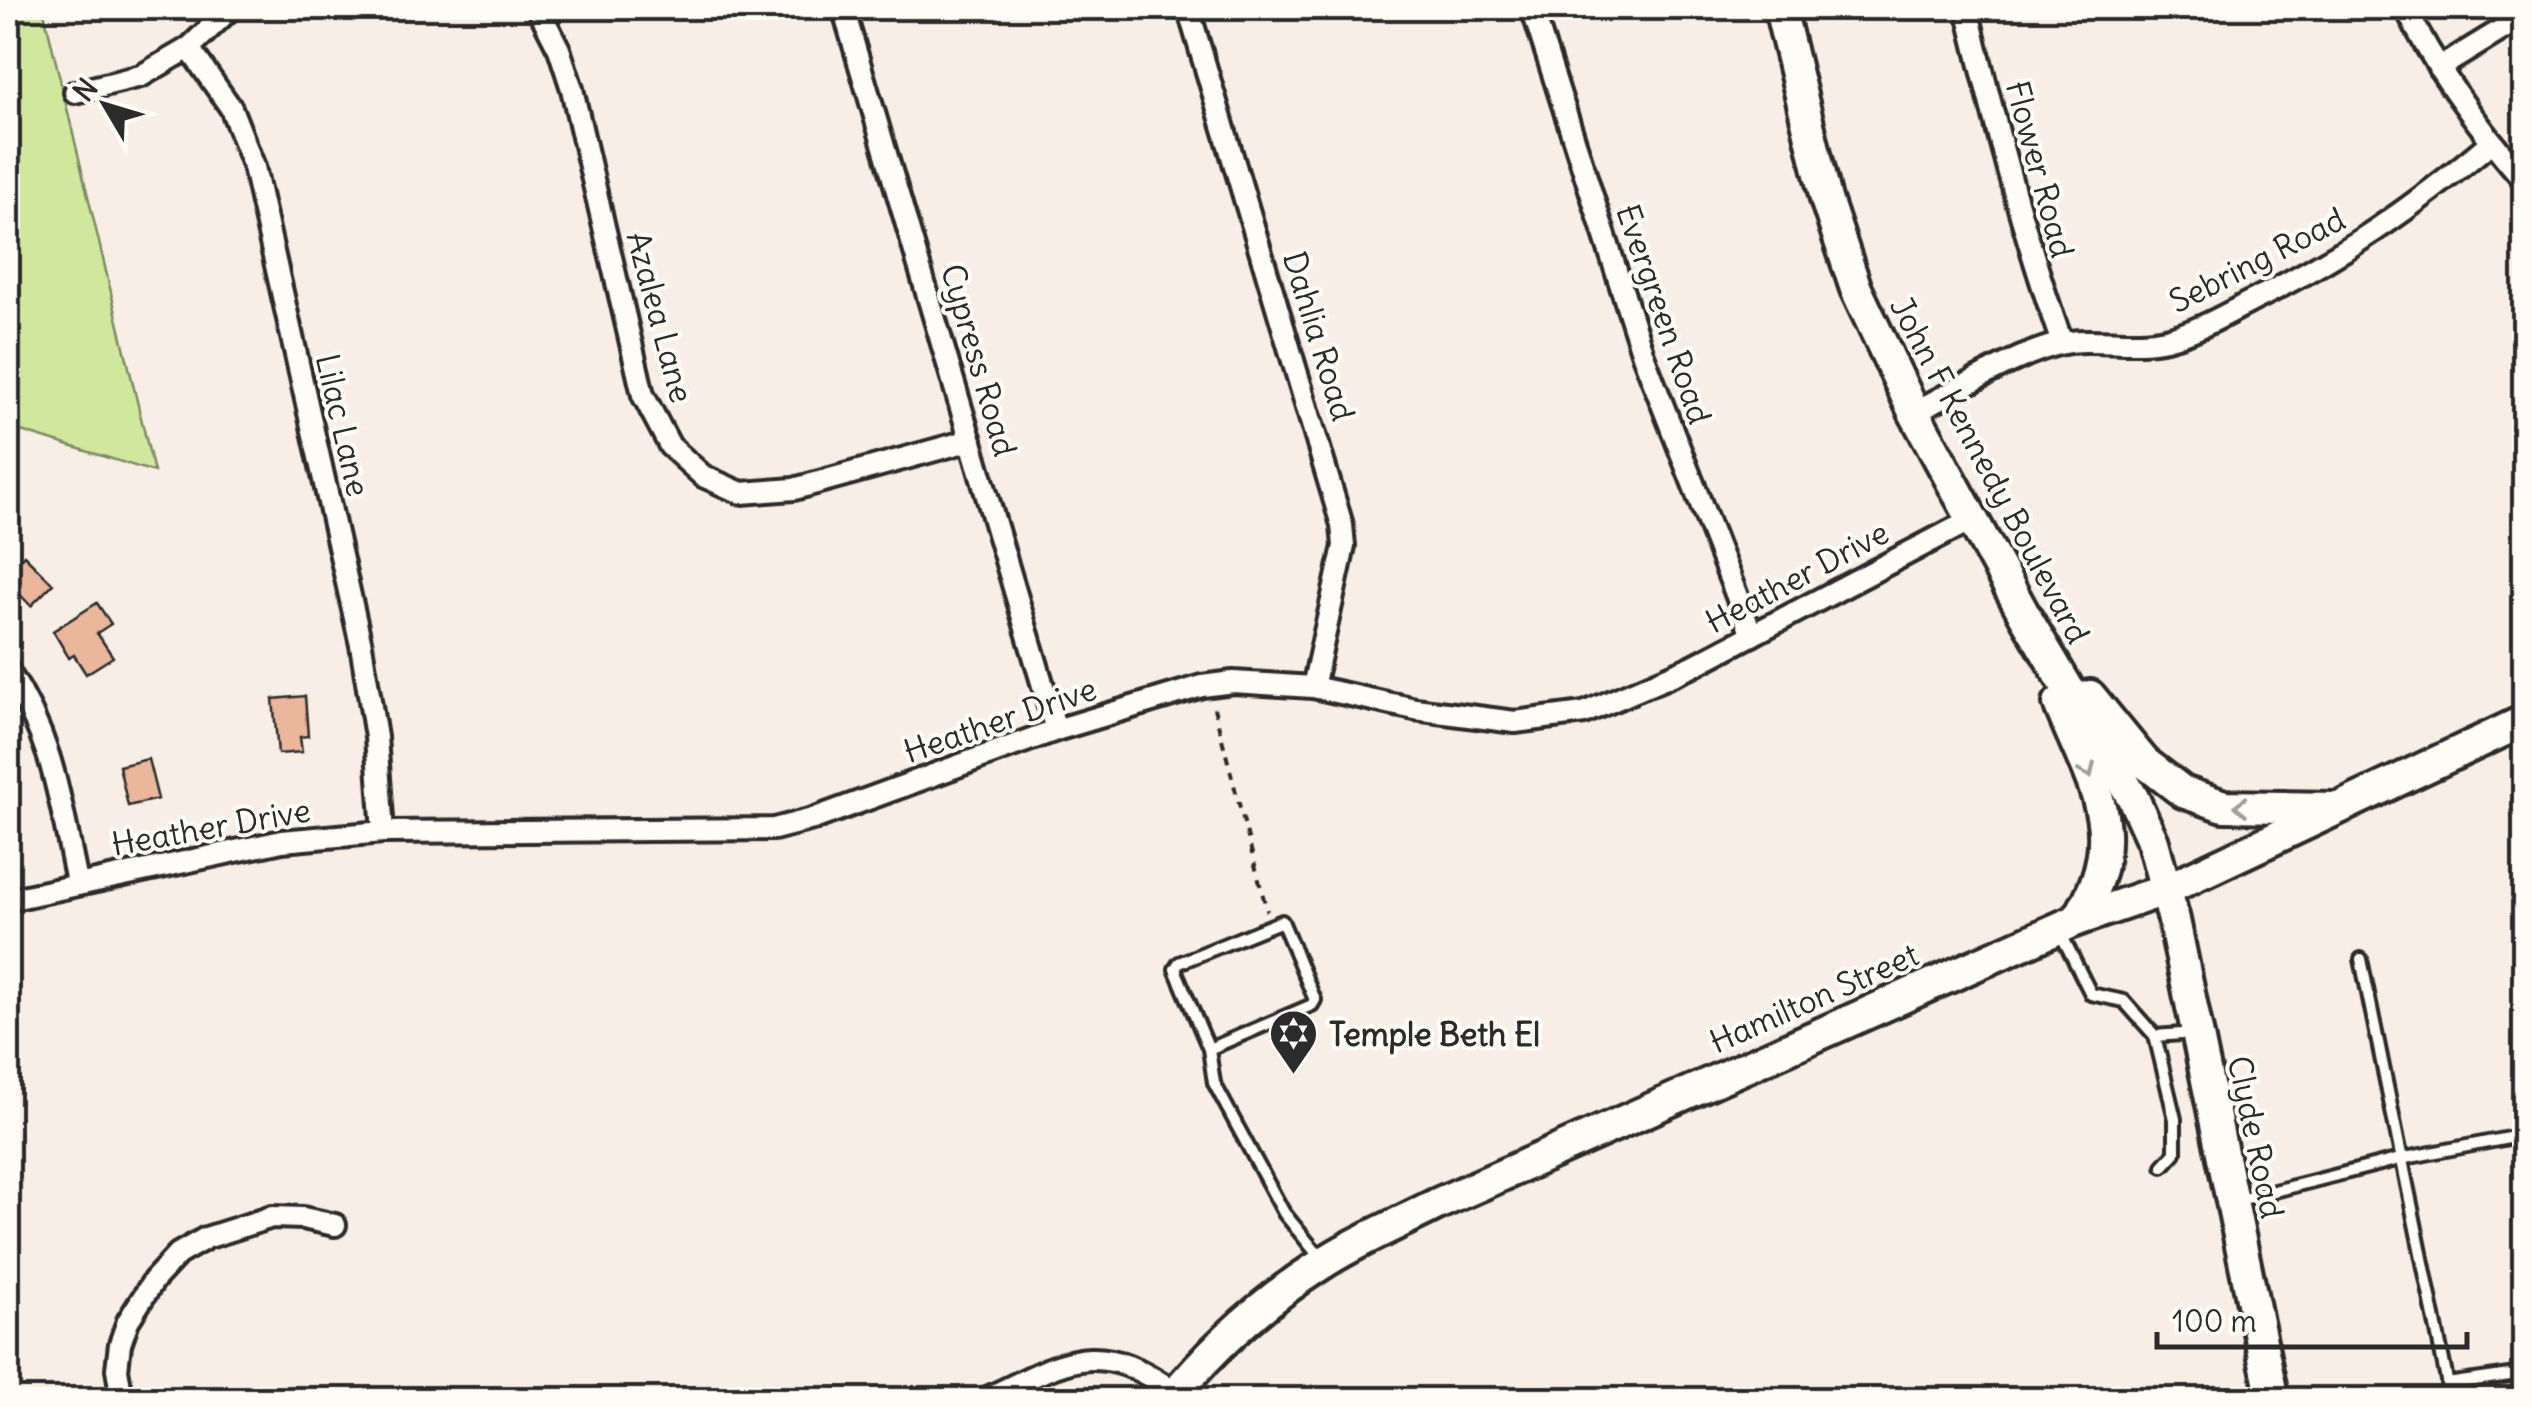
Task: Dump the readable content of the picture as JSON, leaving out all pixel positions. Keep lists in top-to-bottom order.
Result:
{
  "streets": {
    "street": [
      "Flower Road",
      "Sebring Road",
      "Evergreen Road",
      "Azalea Lane",
      "Dahlia Road",
      "Cypress Road",
      "Lilac Lane",
      "John F Kennedy Boulevard",
      "Heather Drive",
      "Hamilton Street",
      "Clyde Road"
    ]
  },
  "crossings": [
    ["Flower Road", "Sebring Road"],
    ["Sebring Road", "John F Kennedy Boulevard"],
    ["Evergreen Road", "Heather Drive"],
    ["Azalea Lane", "Cypress Road"],
    ["Dahlia Road", "Heather Drive"],
    ["Cypress Road", "Heather Drive"],
    ["Lilac Lane", "Heather Drive"],
    ["John F Kennedy Boulevard", "Heather Drive"],
    ["John F Kennedy Boulevard", "Hamilton Street"],
    ["John F Kennedy Boulevard", "Clyde Road"],
    ["Hamilton Street", "Clyde Road"]
  ],
  "places": {
    "synagogue": ["Temple Beth El"]
  },
  "scale_bar": "100 m",
  "north": "top left"
}
